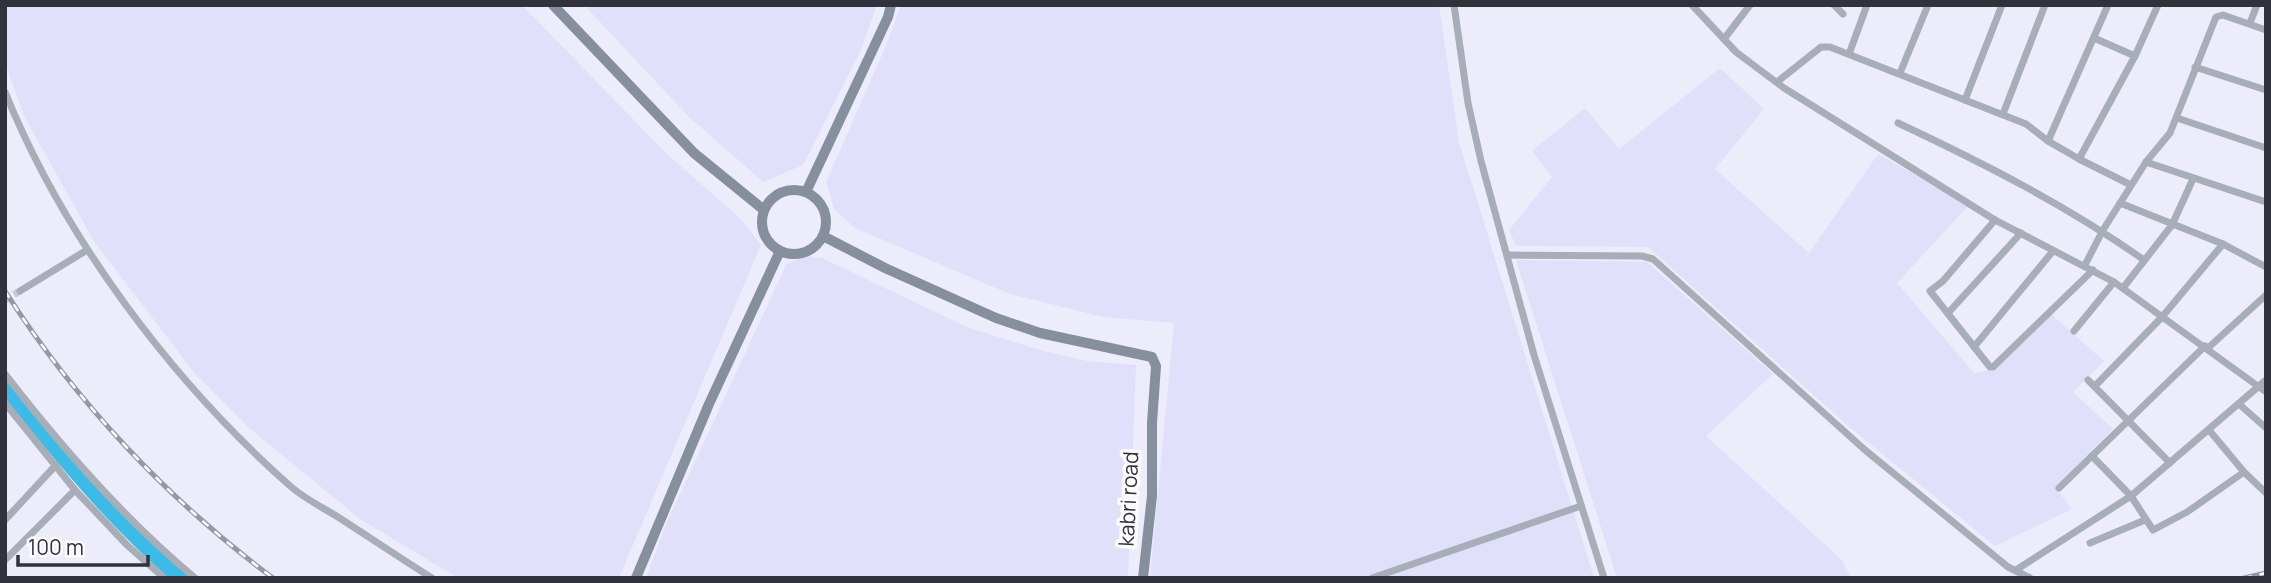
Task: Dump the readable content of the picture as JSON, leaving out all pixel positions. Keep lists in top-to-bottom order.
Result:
{
  "streets": {
    "street": ["kabri road"]
  },
  "scale_bar": "100 m"
}
